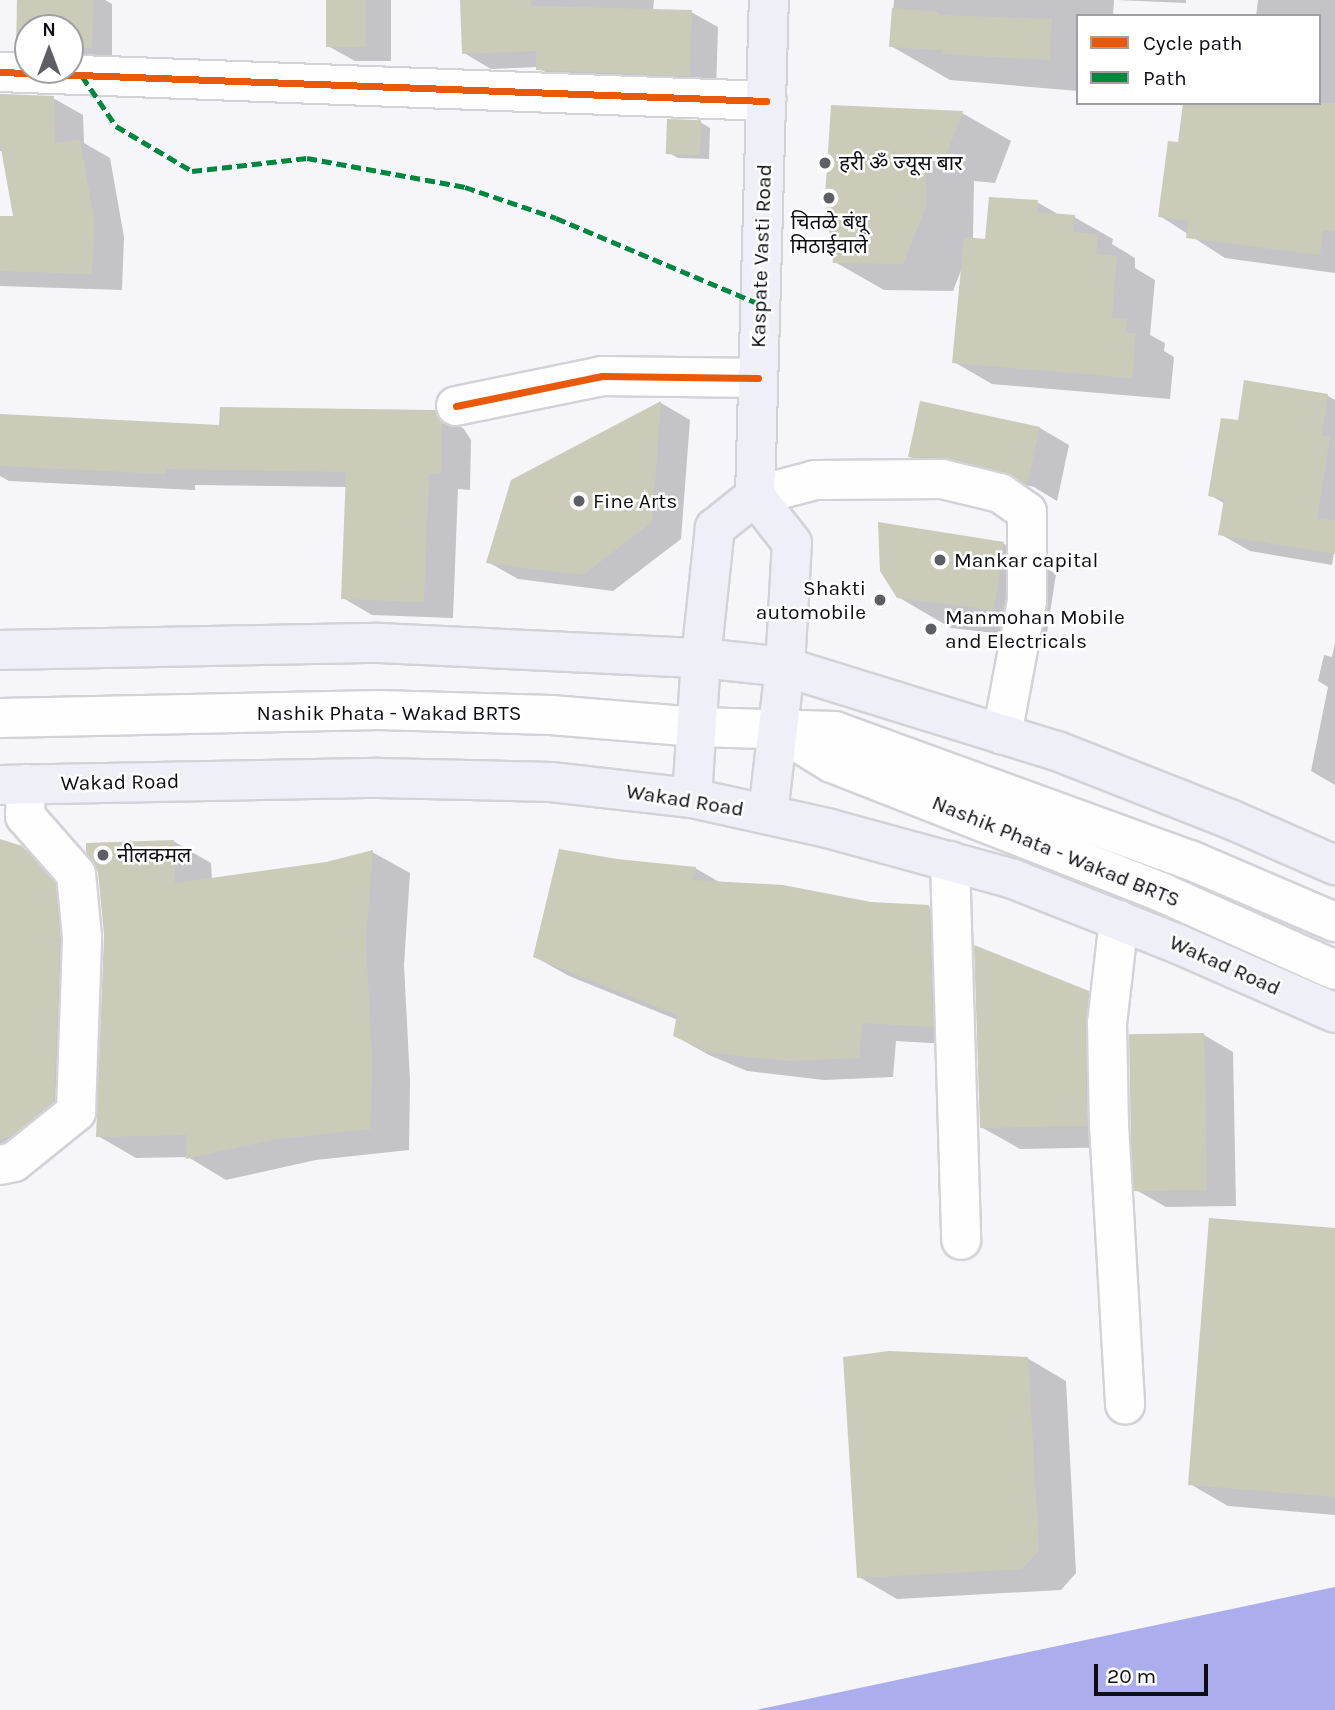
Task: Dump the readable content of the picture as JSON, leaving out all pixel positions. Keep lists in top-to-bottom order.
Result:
{
  "streets": {
    "main road": ["Kaspate Vasti Road", "Wakad Road"],
    "street": ["Nashik Phata - Wakad BRTS"]
  },
  "places": [
    "हरी ॐ ज्यूस बार",
    "चितळे बंधू मिठाईवाले",
    "Fine Arts",
    "Mankar capital",
    "Shakti automobile",
    "Manmohan Mobile and Electricals",
    "नीलकमल"
  ],
  "legend": ["Cycle path", "Path"],
  "scale_bar": "20 m",
  "north": "top"
}
